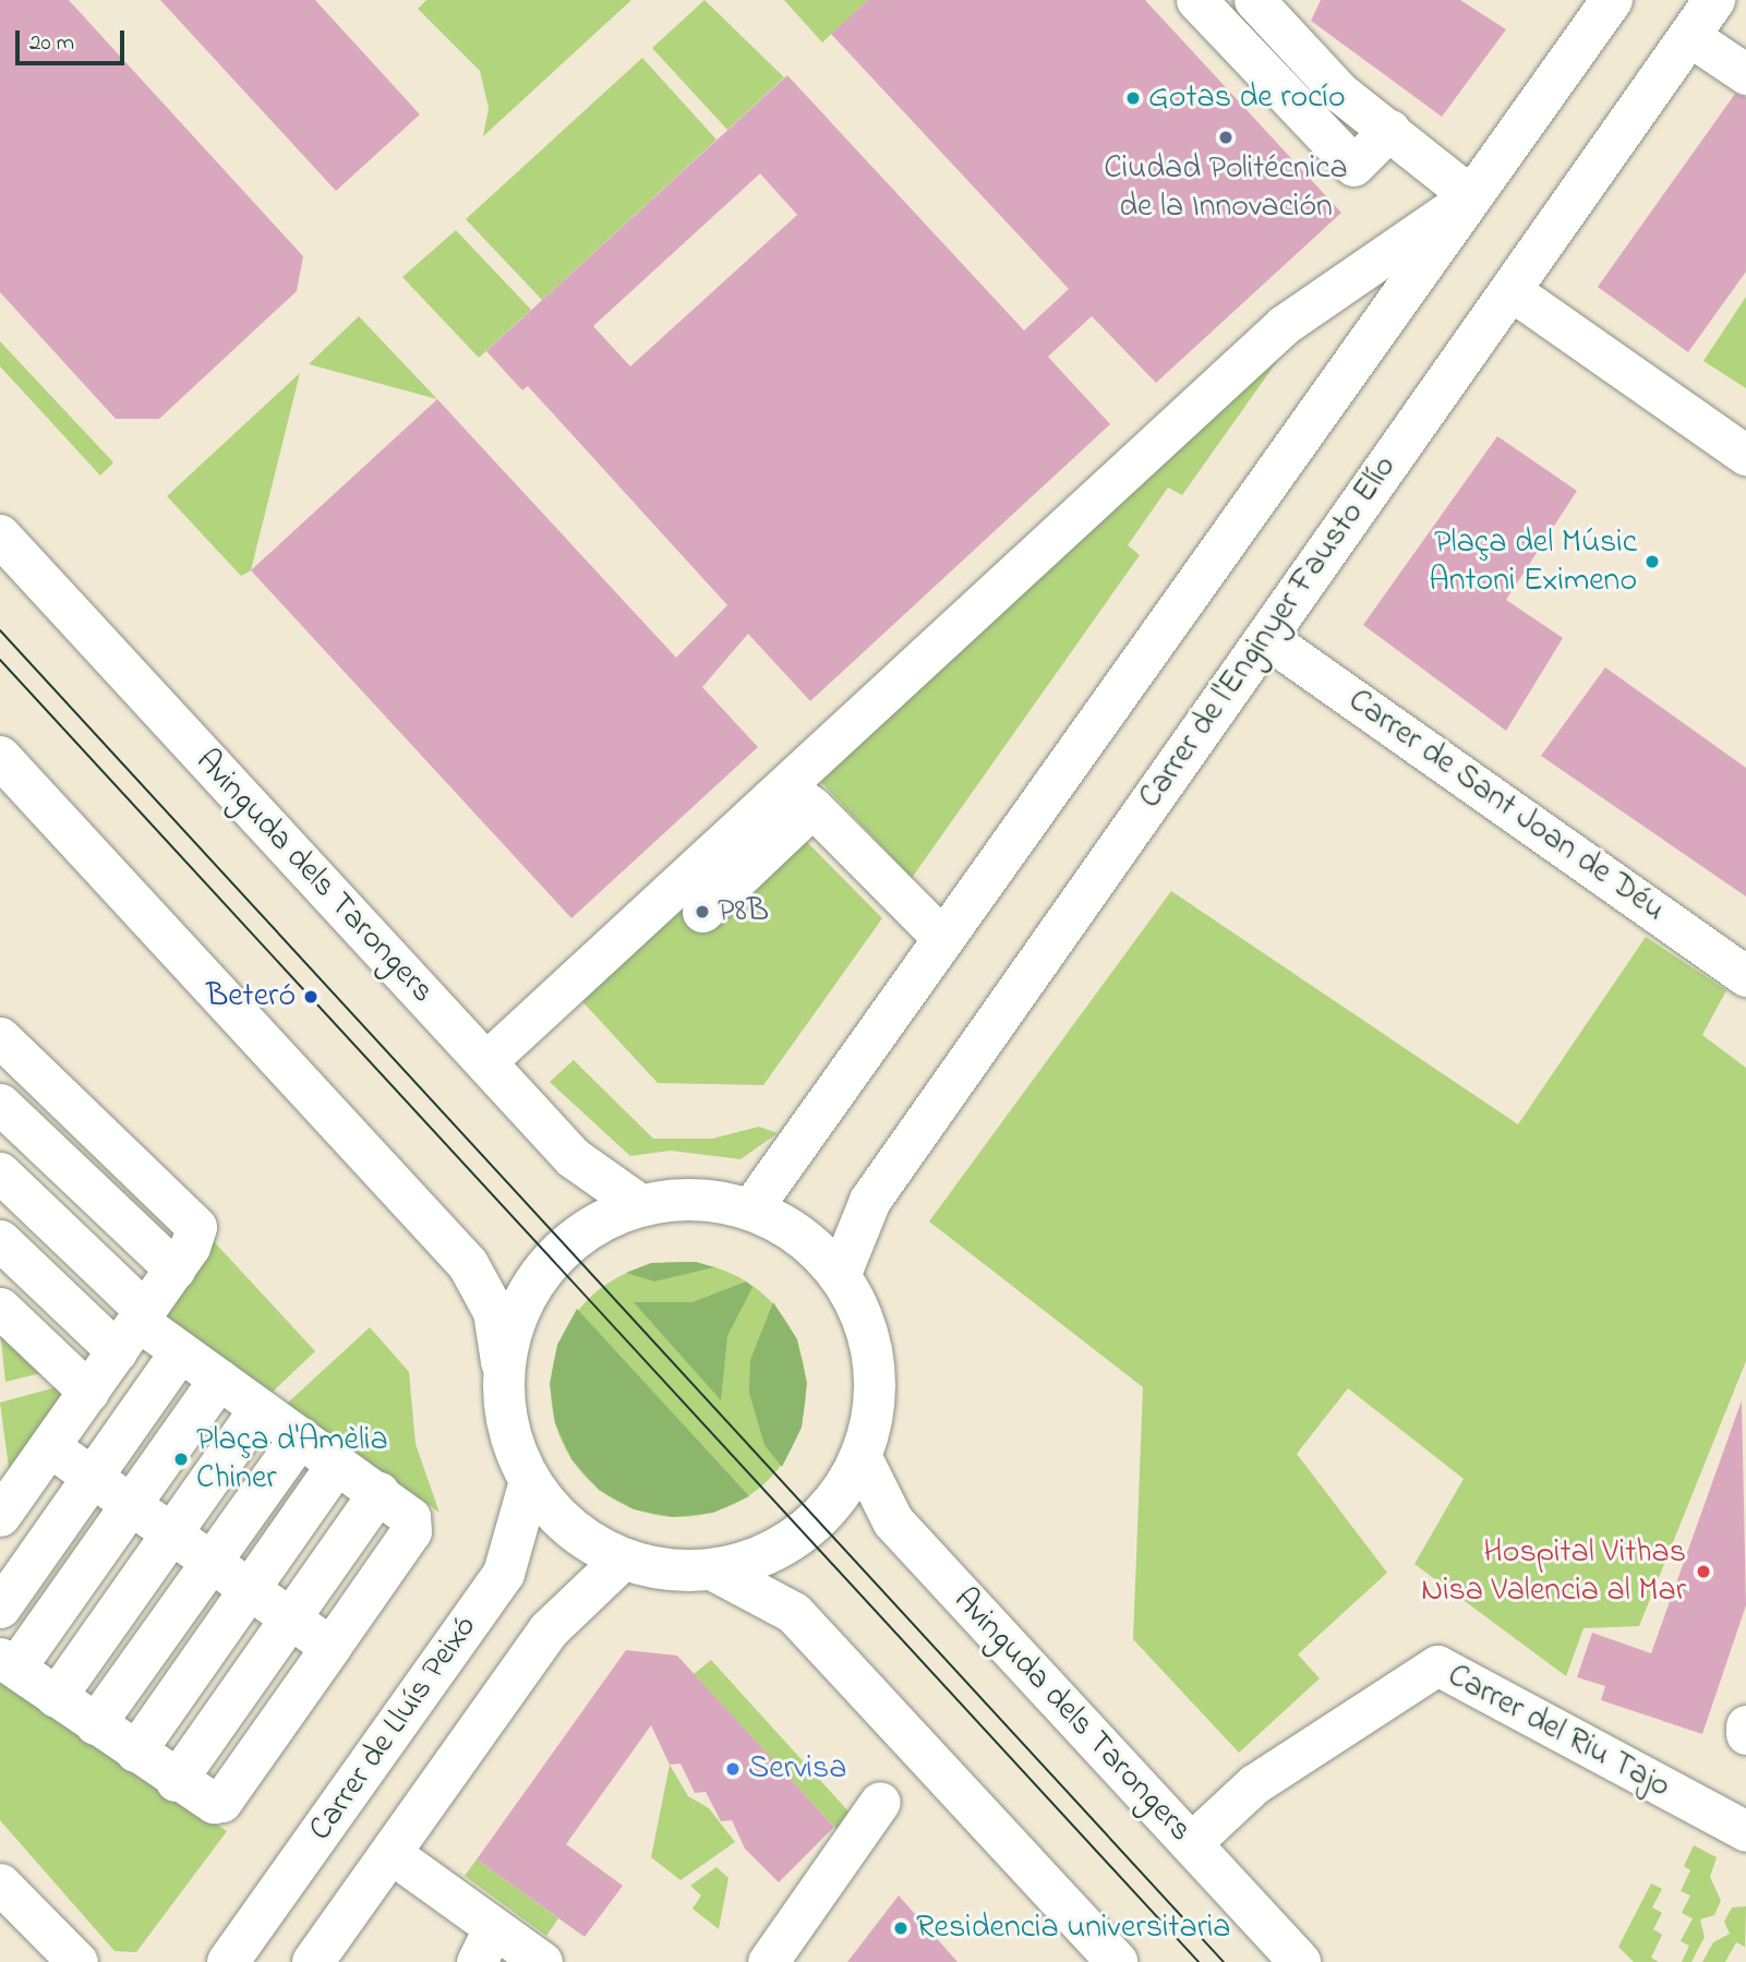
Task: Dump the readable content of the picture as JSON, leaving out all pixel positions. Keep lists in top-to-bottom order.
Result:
{
  "streets": {
    "main road": ["Carrer de l'Enginyer Fausto Elío", "Avinguda dels Tarongers", "Carrer de Lluís Peixó"],
    "street": ["Carrer de Sant Joan de Déu", "Carrer del Riu Tajo"]
  },
  "crossings": [
    ["Carrer de l'Enginyer Fausto Elío", "Carrer de Sant Joan de Déu"],
    ["Avinguda dels Tarongers", "Carrer del Riu Tajo"]
  ],
  "places": [
    "Gotas de rocío",
    "Ciudad Politécnica de la Innovación",
    "Plaça del Músic Antoni Eximeno",
    "P8B",
    "Beteró",
    "Plaça d'Amèlia Chiner",
    "Hospital Vithas Nisa Valencia al Mar",
    "Servisa",
    "Residencia universitaria"
  ],
  "scale_bar": "20 m"
}
